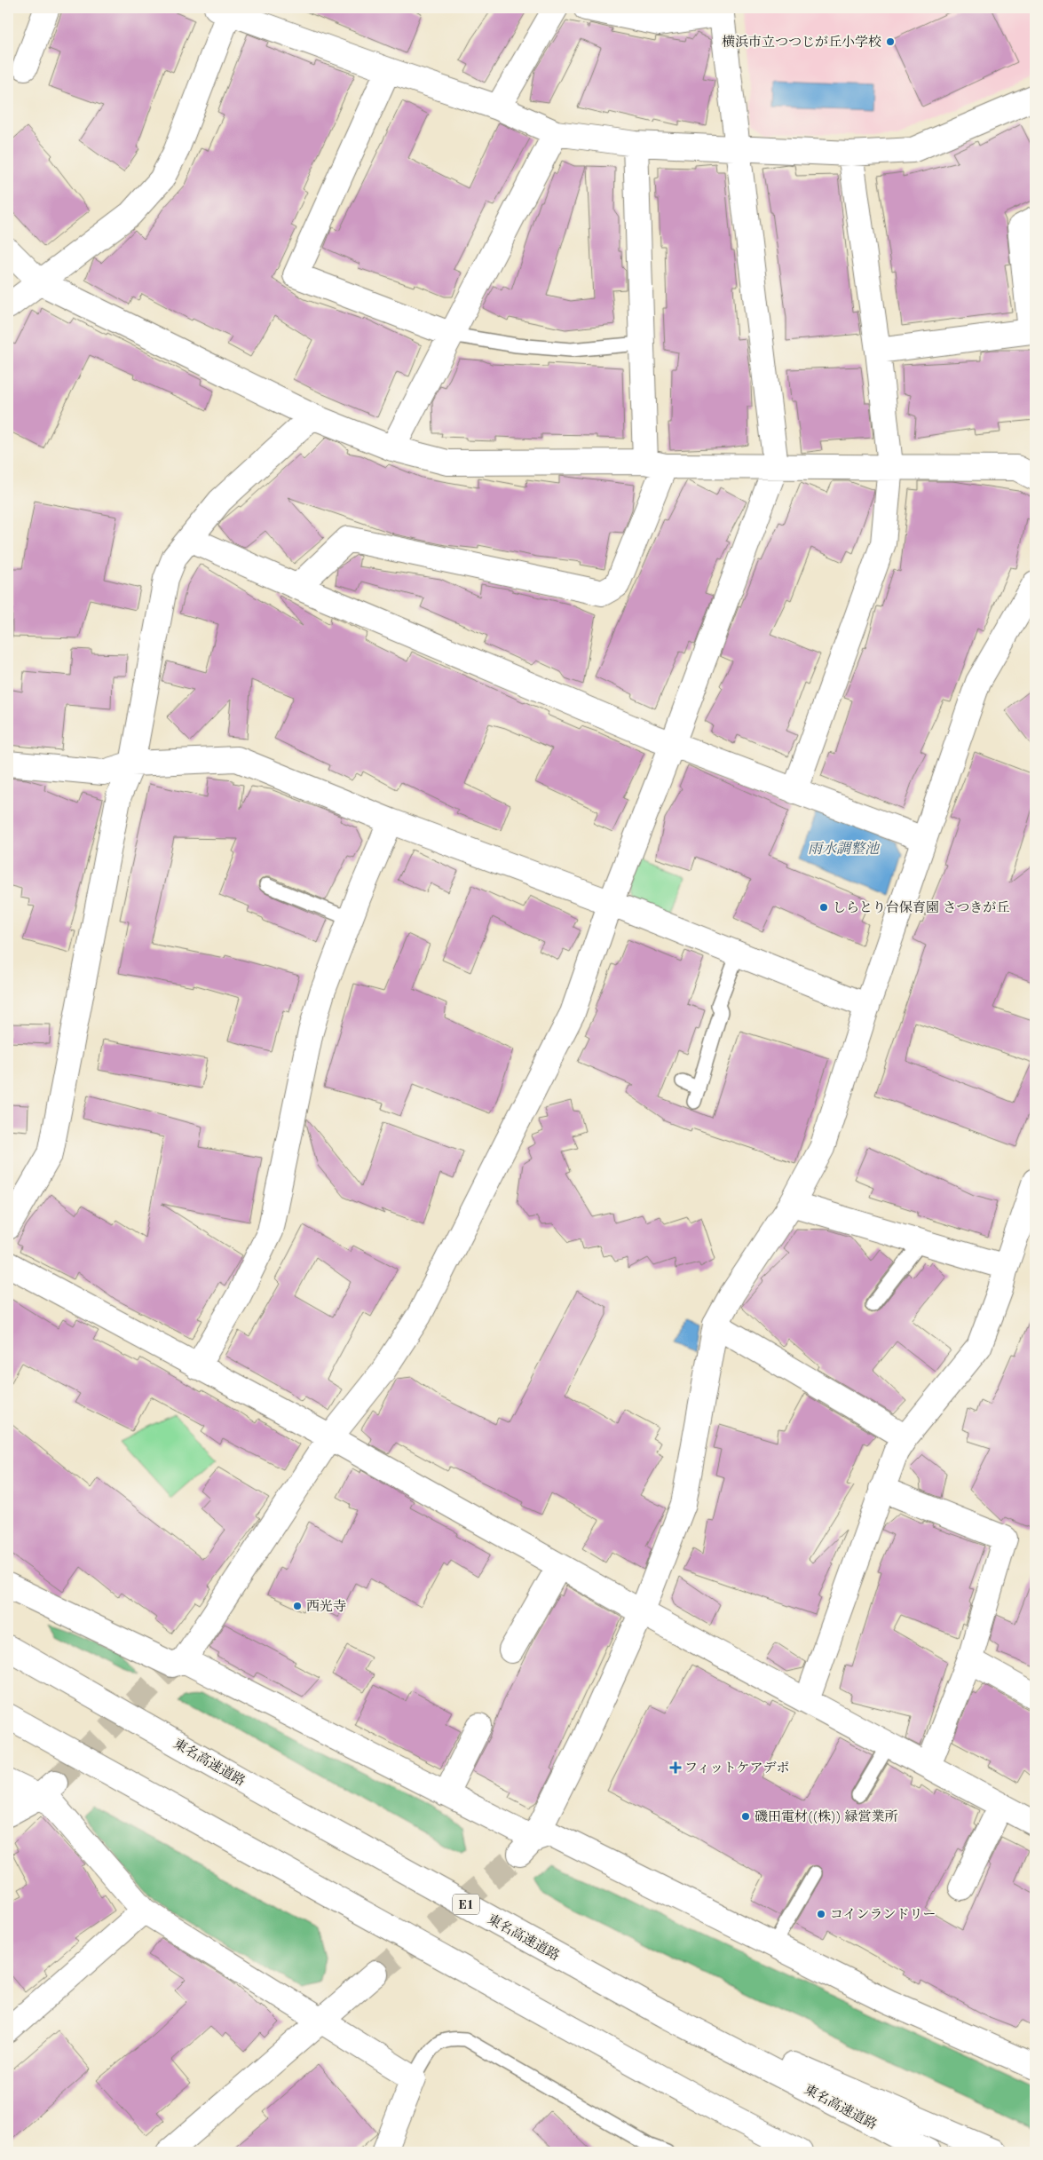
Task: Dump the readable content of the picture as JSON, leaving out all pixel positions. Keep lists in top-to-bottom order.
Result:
{
  "streets": {
    "main road": ["東名高速道路", "E1"]
  },
  "water": ["雨水調整池"],
  "places": {
    "other": [
      "横浜市立つつじが丘小学校",
      "しらとり台保育園 さつきが丘",
      "西光寺",
      "磯田電材((株)) 緑営業所",
      "コインランドリー"
    ],
    "health": ["フィットケアデポ"]
  }
}
